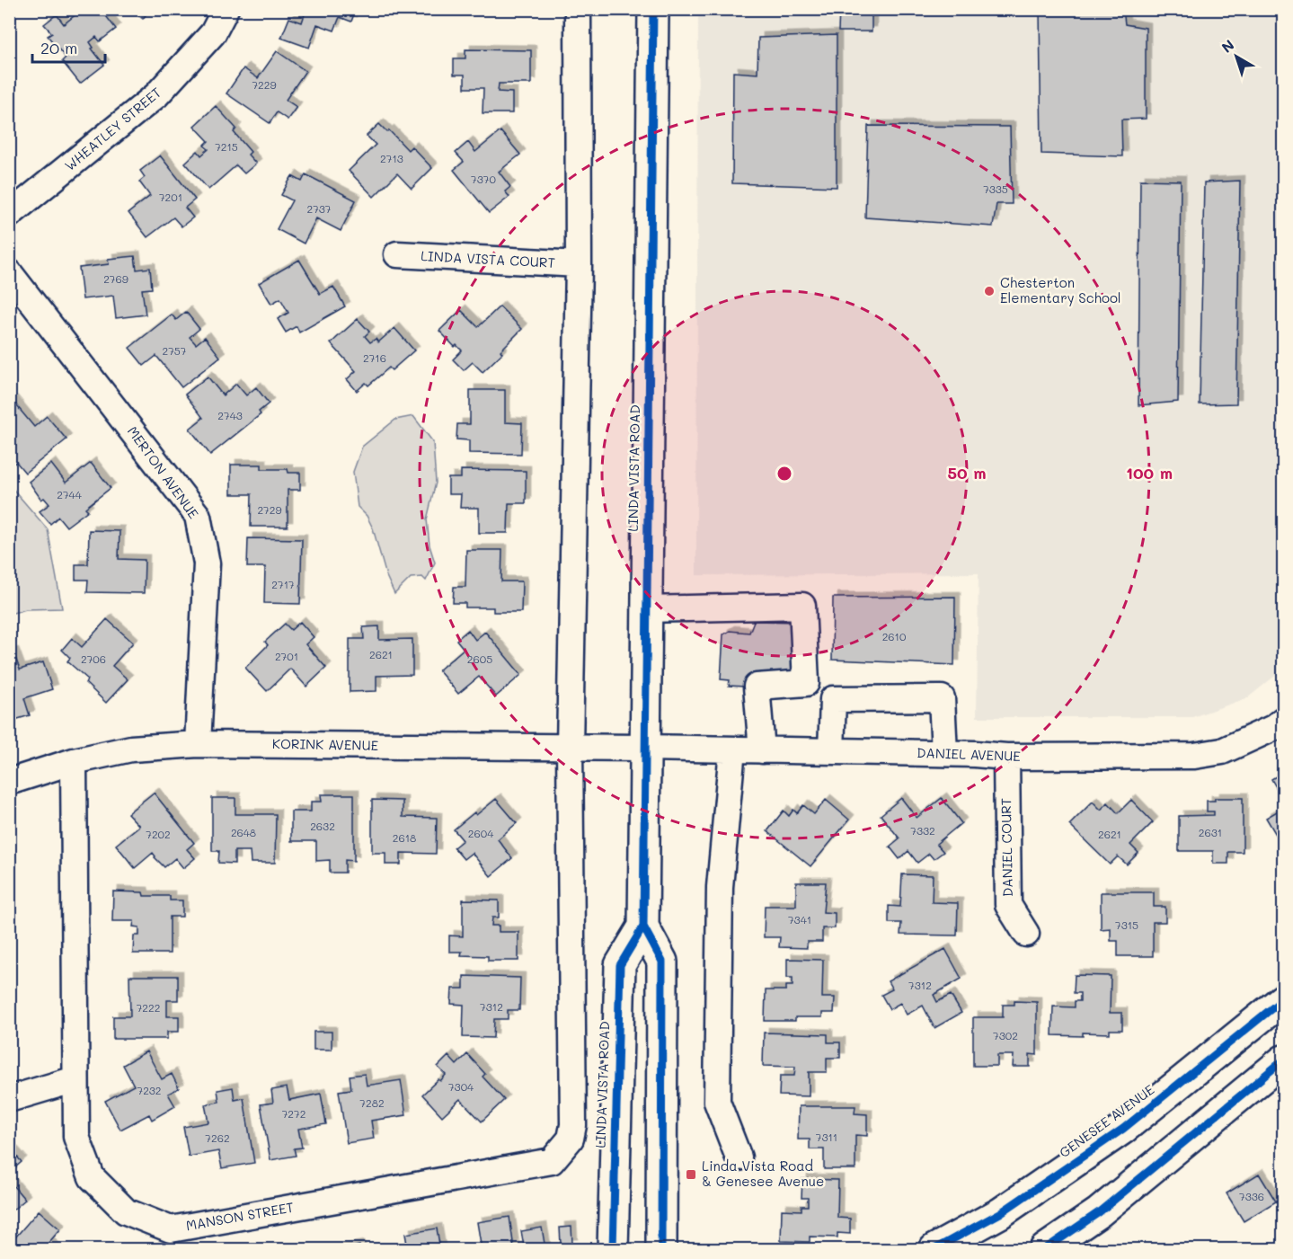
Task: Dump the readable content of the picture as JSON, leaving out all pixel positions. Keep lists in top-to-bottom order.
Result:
{
  "streets": {
    "main road": ["LINDA VISTA ROAD", "GENESEE AVENUE"],
    "street": [
      "WHEATLEY STREET",
      "LINDA VISTA COURT",
      "MERTON AVENUE",
      "KORINK AVENUE",
      "DANIEL AVENUE",
      "DANIEL COURT",
      "MANSON STREET"
    ]
  },
  "crossings": [
    ["LINDA VISTA COURT", "LINDA VISTA ROAD"],
    ["LINDA VISTA ROAD", "KORINK AVENUE"],
    ["LINDA VISTA ROAD", "DANIEL AVENUE"],
    ["LINDA VISTA ROAD", "MANSON STREET"],
    ["MERTON AVENUE", "KORINK AVENUE"],
    ["KORINK AVENUE", "DANIEL AVENUE"],
    ["KORINK AVENUE", "MANSON STREET"],
    ["DANIEL AVENUE", "DANIEL COURT"]
  ],
  "places": {
    "other": ["Chesterton Elementary School"],
    "transit": ["Linda Vista Road & Genesee Avenue"]
  },
  "house_numbers": [
    "7229",
    "7215",
    "2713",
    "7370",
    "7335",
    "7201",
    "2737",
    "2769",
    "2757",
    "2716",
    "2743",
    "2744",
    "2729",
    "2717",
    "2610",
    "2621",
    "2701",
    "2706",
    "2605",
    "2632",
    "7332",
    "2648",
    "2631",
    "2604",
    "7202",
    "2621",
    "2618",
    "7341",
    "7315",
    "7312",
    "7312",
    "7222",
    "7302",
    "7304",
    "7232",
    "7282",
    "7272",
    "7311",
    "7262",
    "7336"
  ],
  "scale_bar": "20 m",
  "north": "top left",
  "rings": ["50 m", "100 m"]
}
